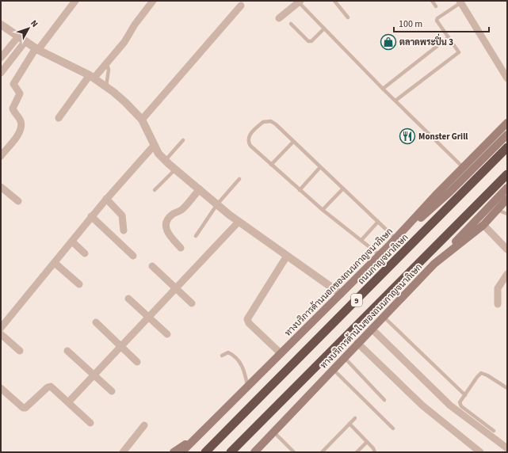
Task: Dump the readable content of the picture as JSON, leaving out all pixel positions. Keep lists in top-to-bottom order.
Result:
{
  "streets": {
    "highway": ["ถนนกาญจนาภิเษก", "9"],
    "main road": ["ทางบริการด้านนอกของถนนกาญจนาภิเษก", "ทางบริการด้านในของถนนกาญจนาภิเษก"]
  },
  "places": {
    "shop": ["ตลาดพระปิ่น 3"],
    "restaurant": ["Monster Grill"]
  },
  "scale_bar": "100 m",
  "north": "top right"
}
